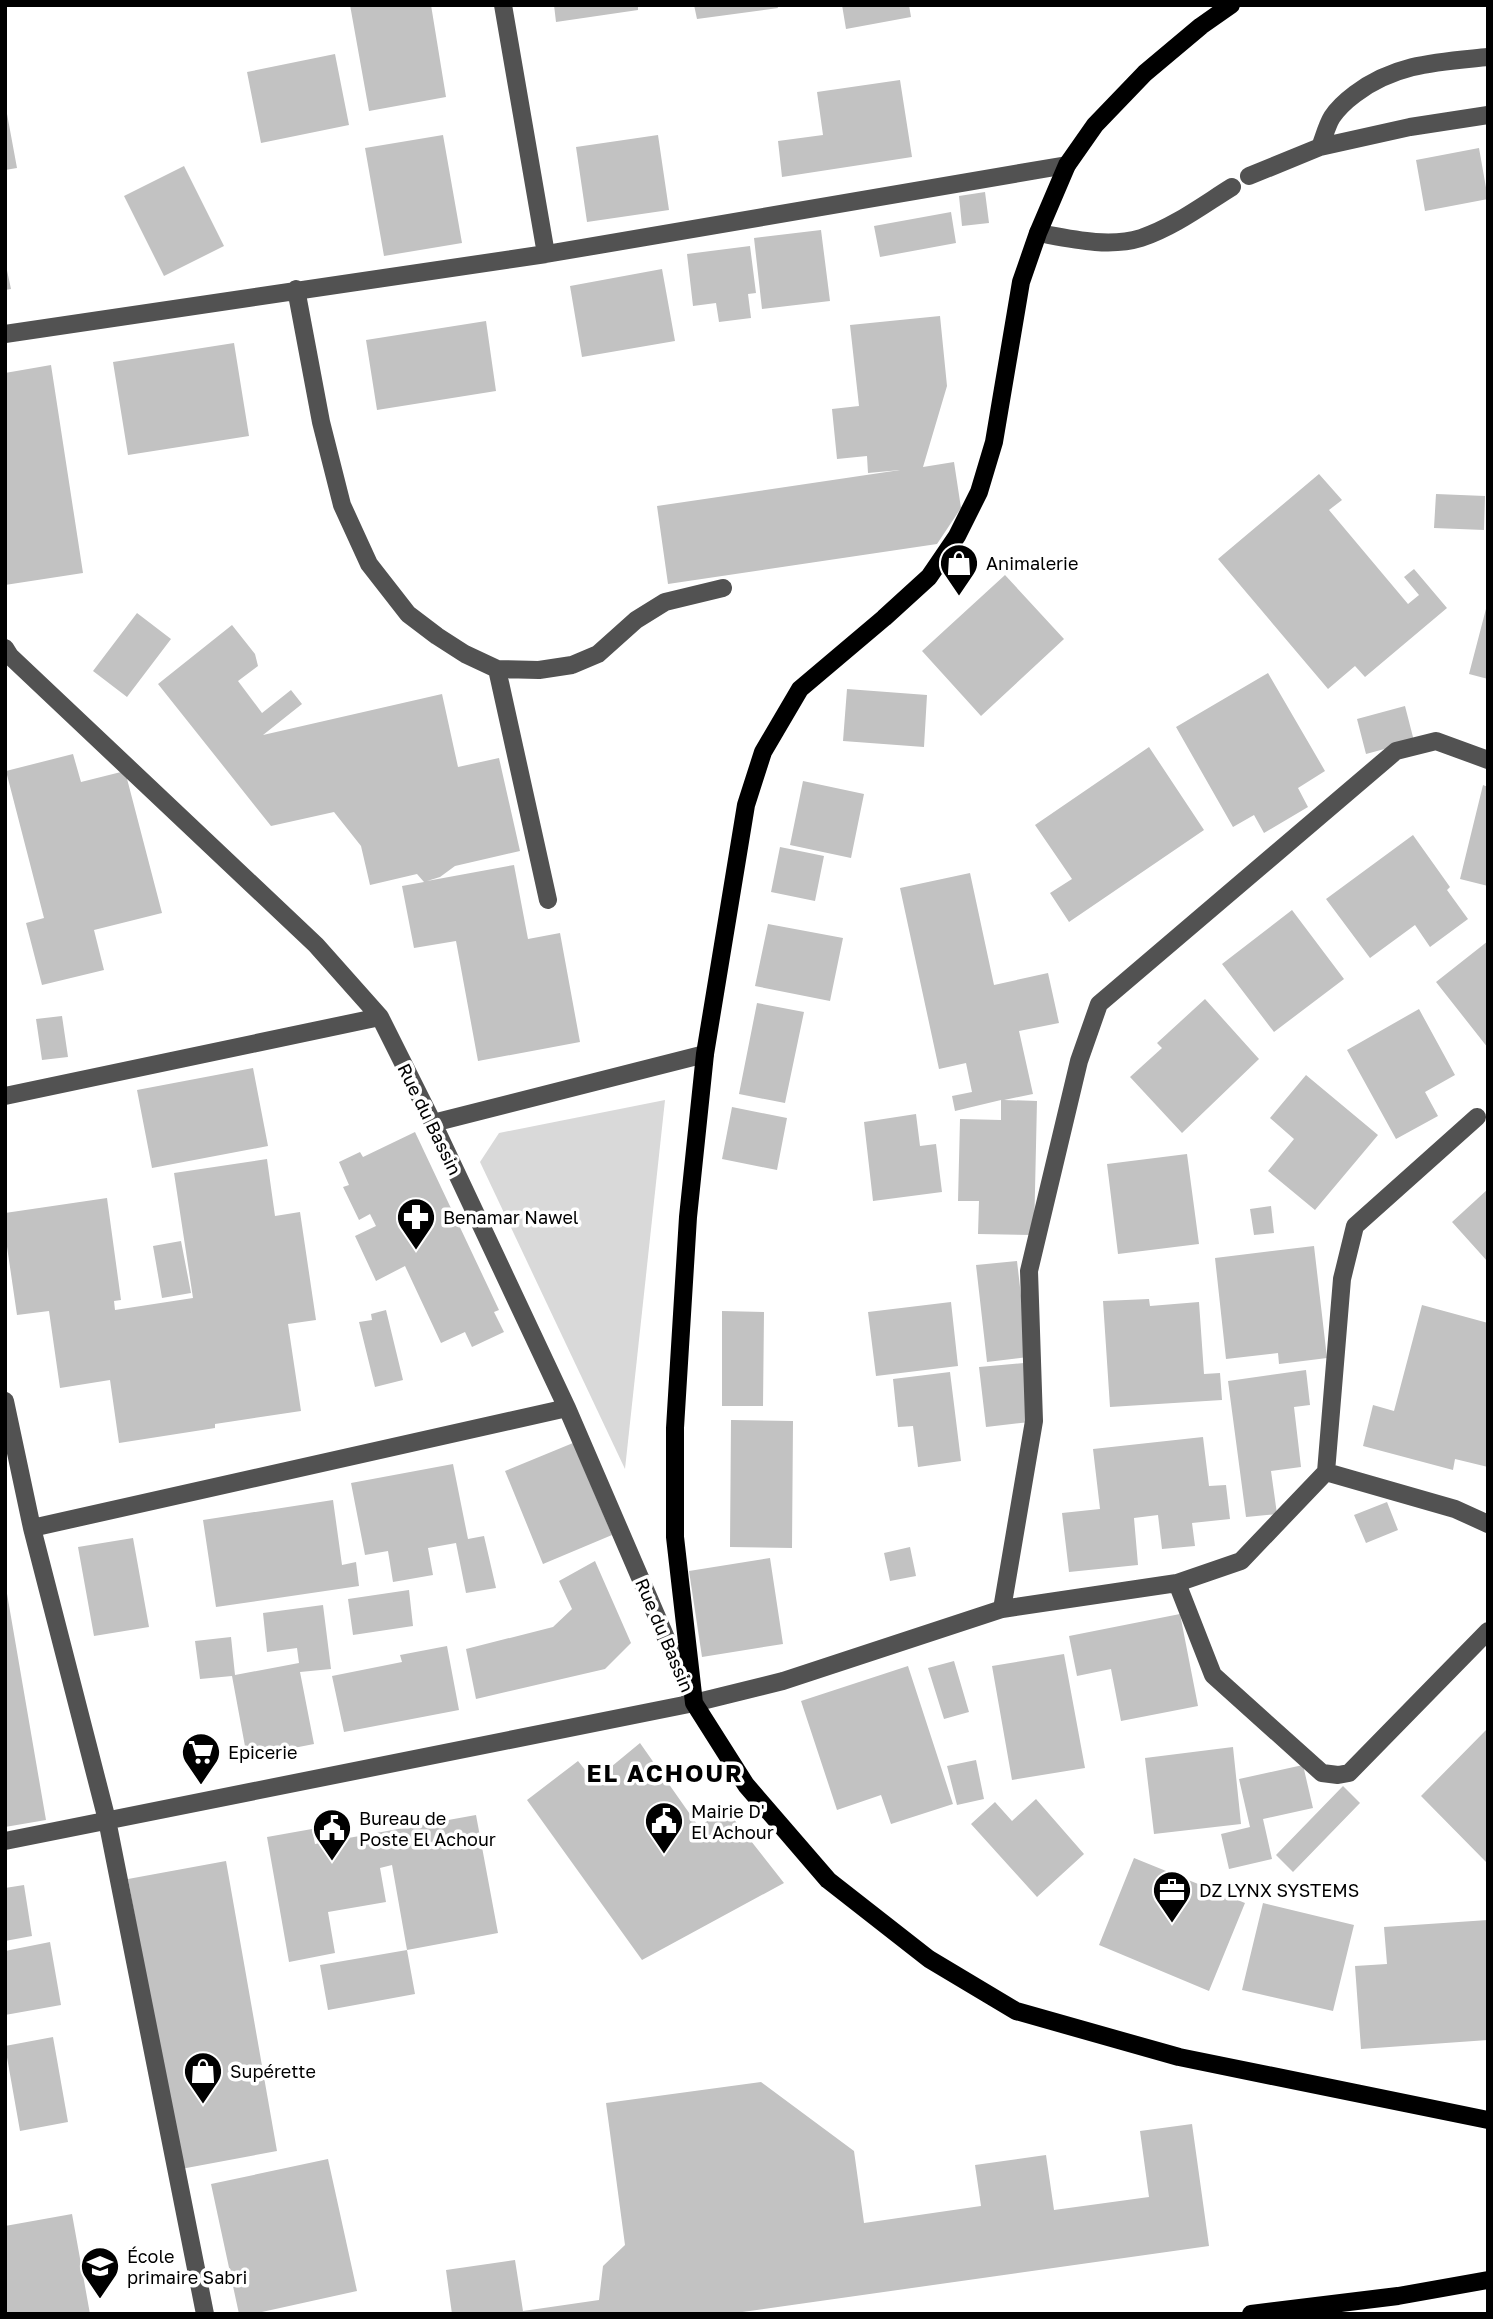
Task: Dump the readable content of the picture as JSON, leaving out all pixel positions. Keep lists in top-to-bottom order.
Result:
{
  "streets": {
    "street": ["Rue du Bassin"]
  },
  "districts": ["EL ACHOUR"],
  "places": {
    "shop": ["Animalerie", "Supérette"],
    "pharmacy": ["Benamar Nawel"],
    "supermarket": ["Epicerie"],
    "public building": ["Mairie D' El Achour", "Bureau de Poste El Achour"],
    "office": ["DZ LYNX SYSTEMS"],
    "school or university": ["École primaire Sabri"]
  }
}
